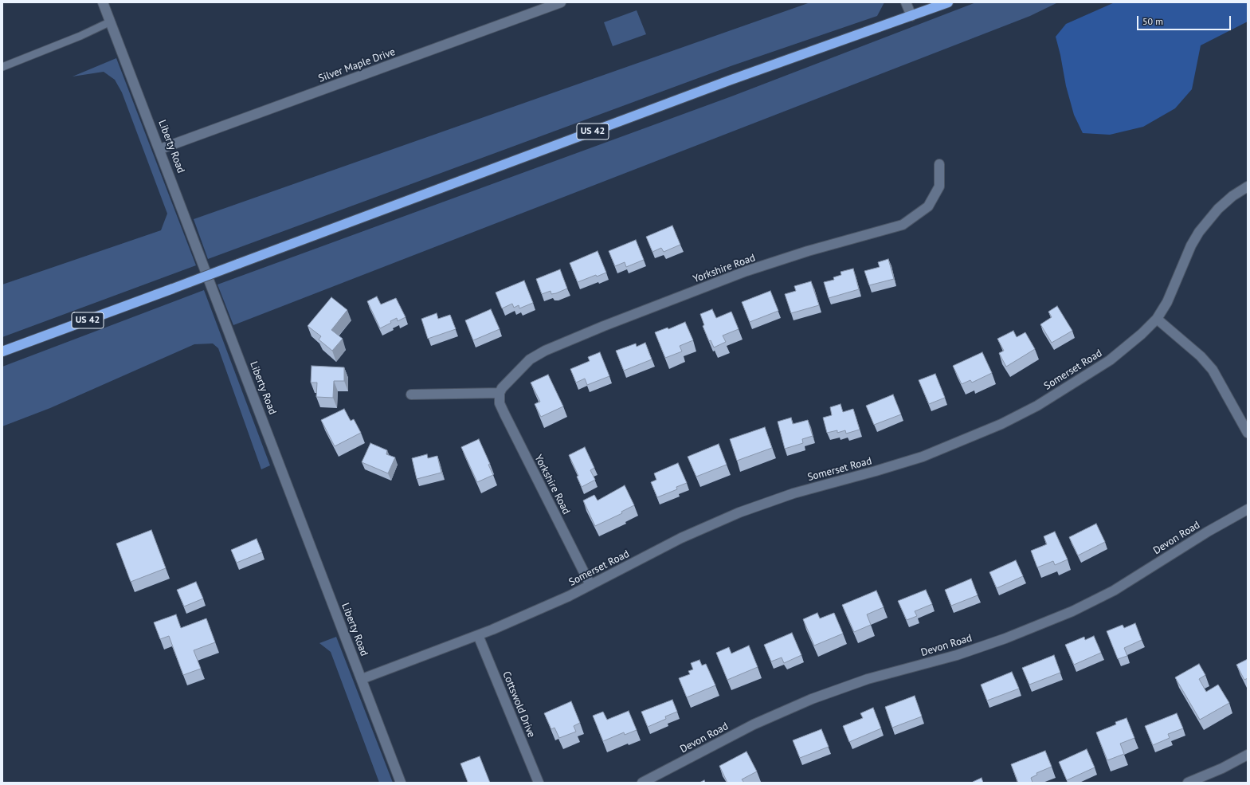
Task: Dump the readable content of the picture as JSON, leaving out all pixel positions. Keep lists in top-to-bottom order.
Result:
{
  "streets": {
    "highway": ["US 42"],
    "street": [
      "Silver Maple Drive",
      "Liberty Road",
      "Yorkshire Road",
      "Somerset Road",
      "Devon Road",
      "Cottswold Drive"
    ]
  },
  "crossings": [
    ["Silver Maple Drive", "Liberty Road"],
    ["Liberty Road", "Somerset Road"],
    ["Yorkshire Road", "Somerset Road"],
    ["Somerset Road", "Cottswold Drive"]
  ],
  "scale_bar": "50 m"
}
